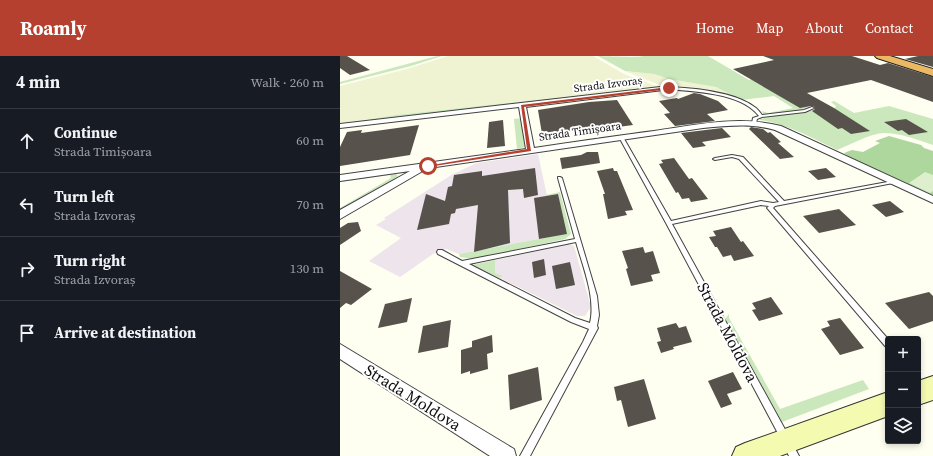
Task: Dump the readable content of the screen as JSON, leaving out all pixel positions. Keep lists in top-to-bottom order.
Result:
{
  "streets": {
    "street": ["Strada Izvoraș", "Strada Timișoara", "Strada Moldova"]
  },
  "crossings": [
    ["Strada Timișoara", "Strada Moldova"]
  ],
  "page": {
    "header": "Roamly",
    "nav": [
      "Home",
      "Map",
      "About",
      "Contact"
    ],
    "heading": ["4 min", "Walk · 260 m"],
    "list": [
      ["Continue", "Strada Timișoara", "60 m"],
      ["Turn left", "Strada Izvoraș", "70 m"],
      ["Turn right", "Strada Izvoraș", "130 m"],
      "Arrive at destination"
    ],
    "map_buttons": ["+", "−"]
  }
}
